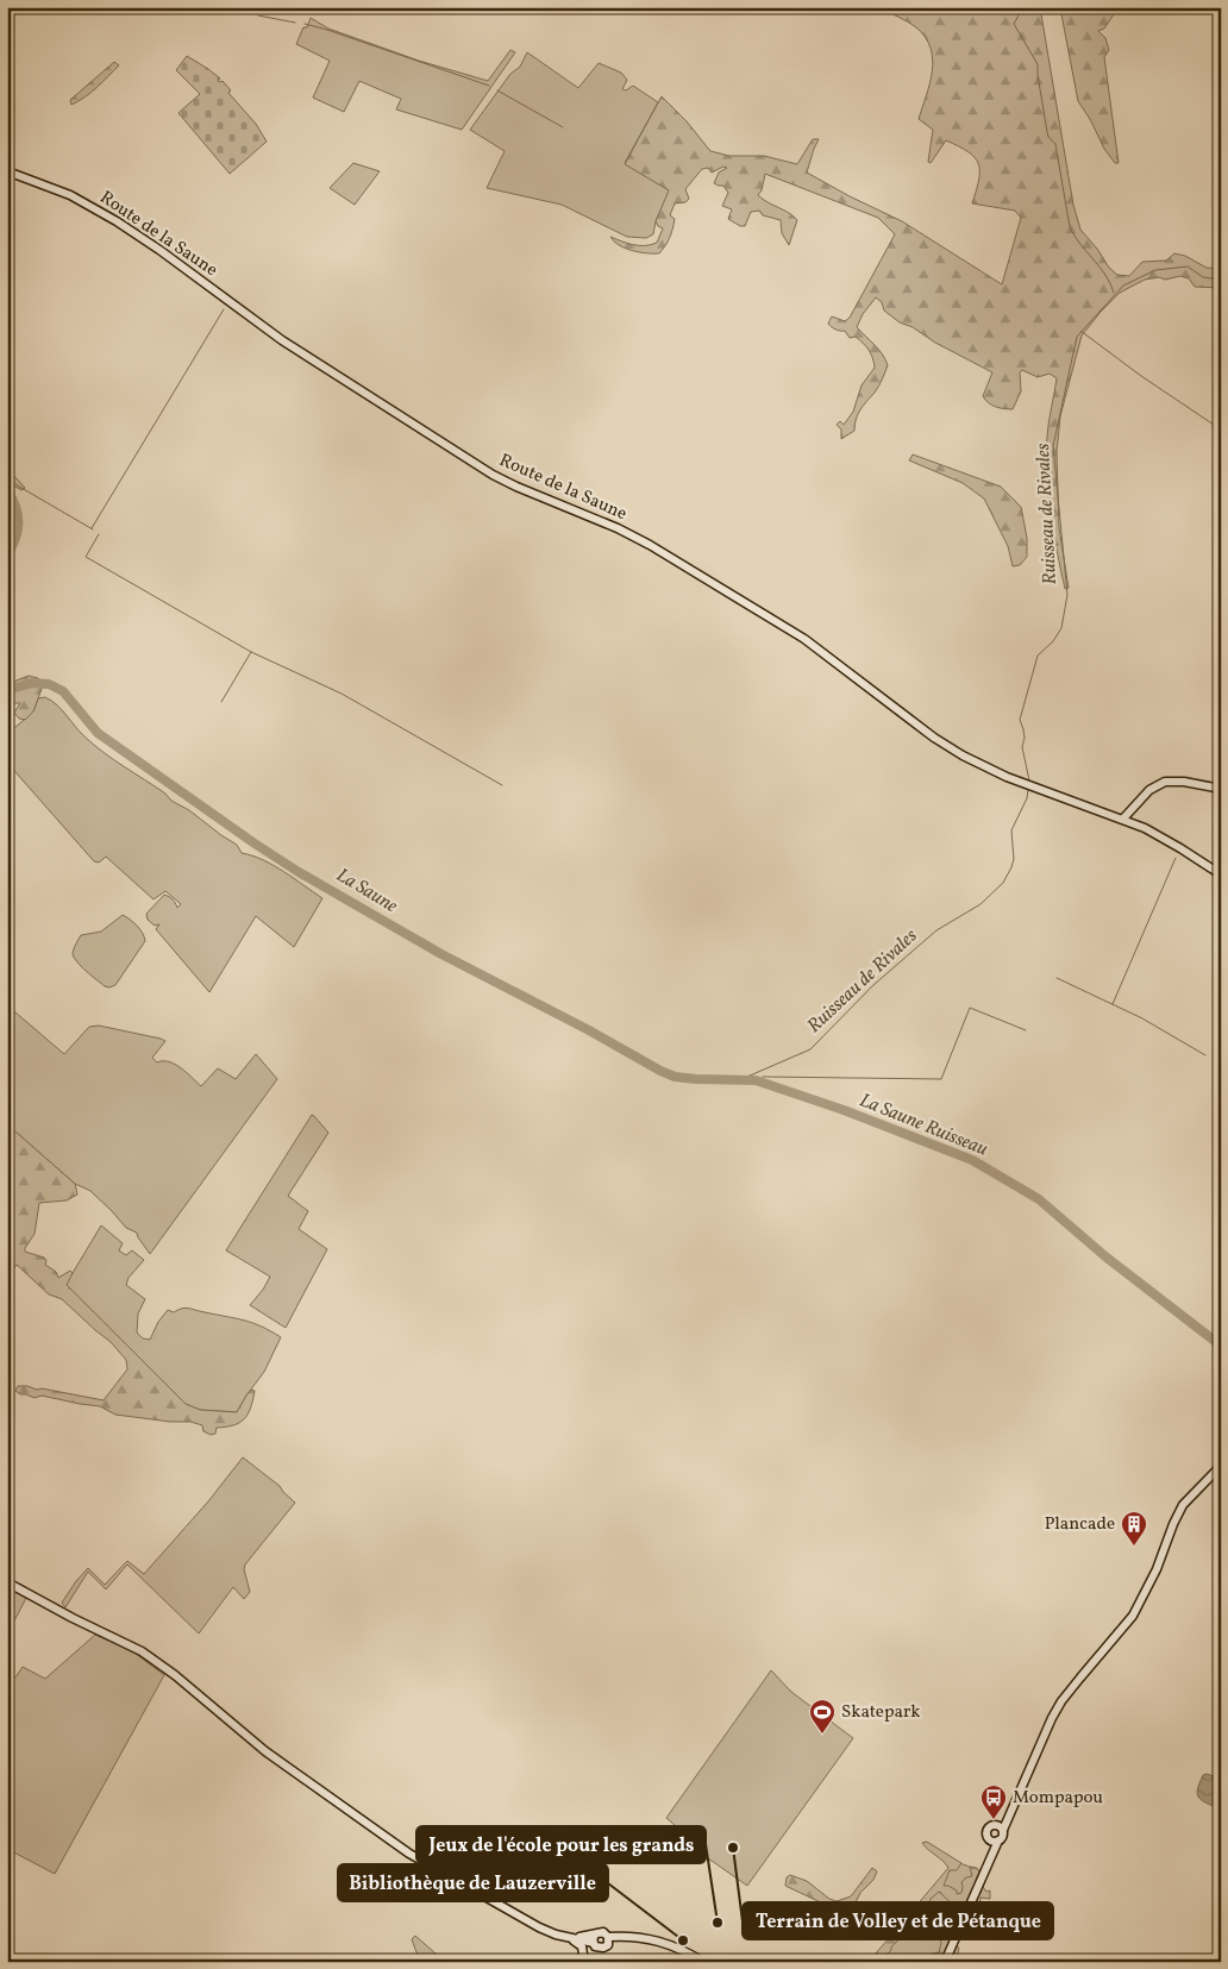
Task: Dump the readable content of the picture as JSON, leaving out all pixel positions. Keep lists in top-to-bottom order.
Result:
{
  "streets": {
    "street": ["Route de la Saune"]
  },
  "water": ["Ruisseau de Rivales", "La Saune", "La Saune Ruisseau"],
  "places": {
    "building": ["Plancade"],
    "sports": ["Skatepark"],
    "bus stop": ["Mompapou"],
    "other": ["Terrain de Volley et de Pétanque", "Jeux de l'école pour les grands", "Bibliothèque de Lauzerville"]
  }
}
